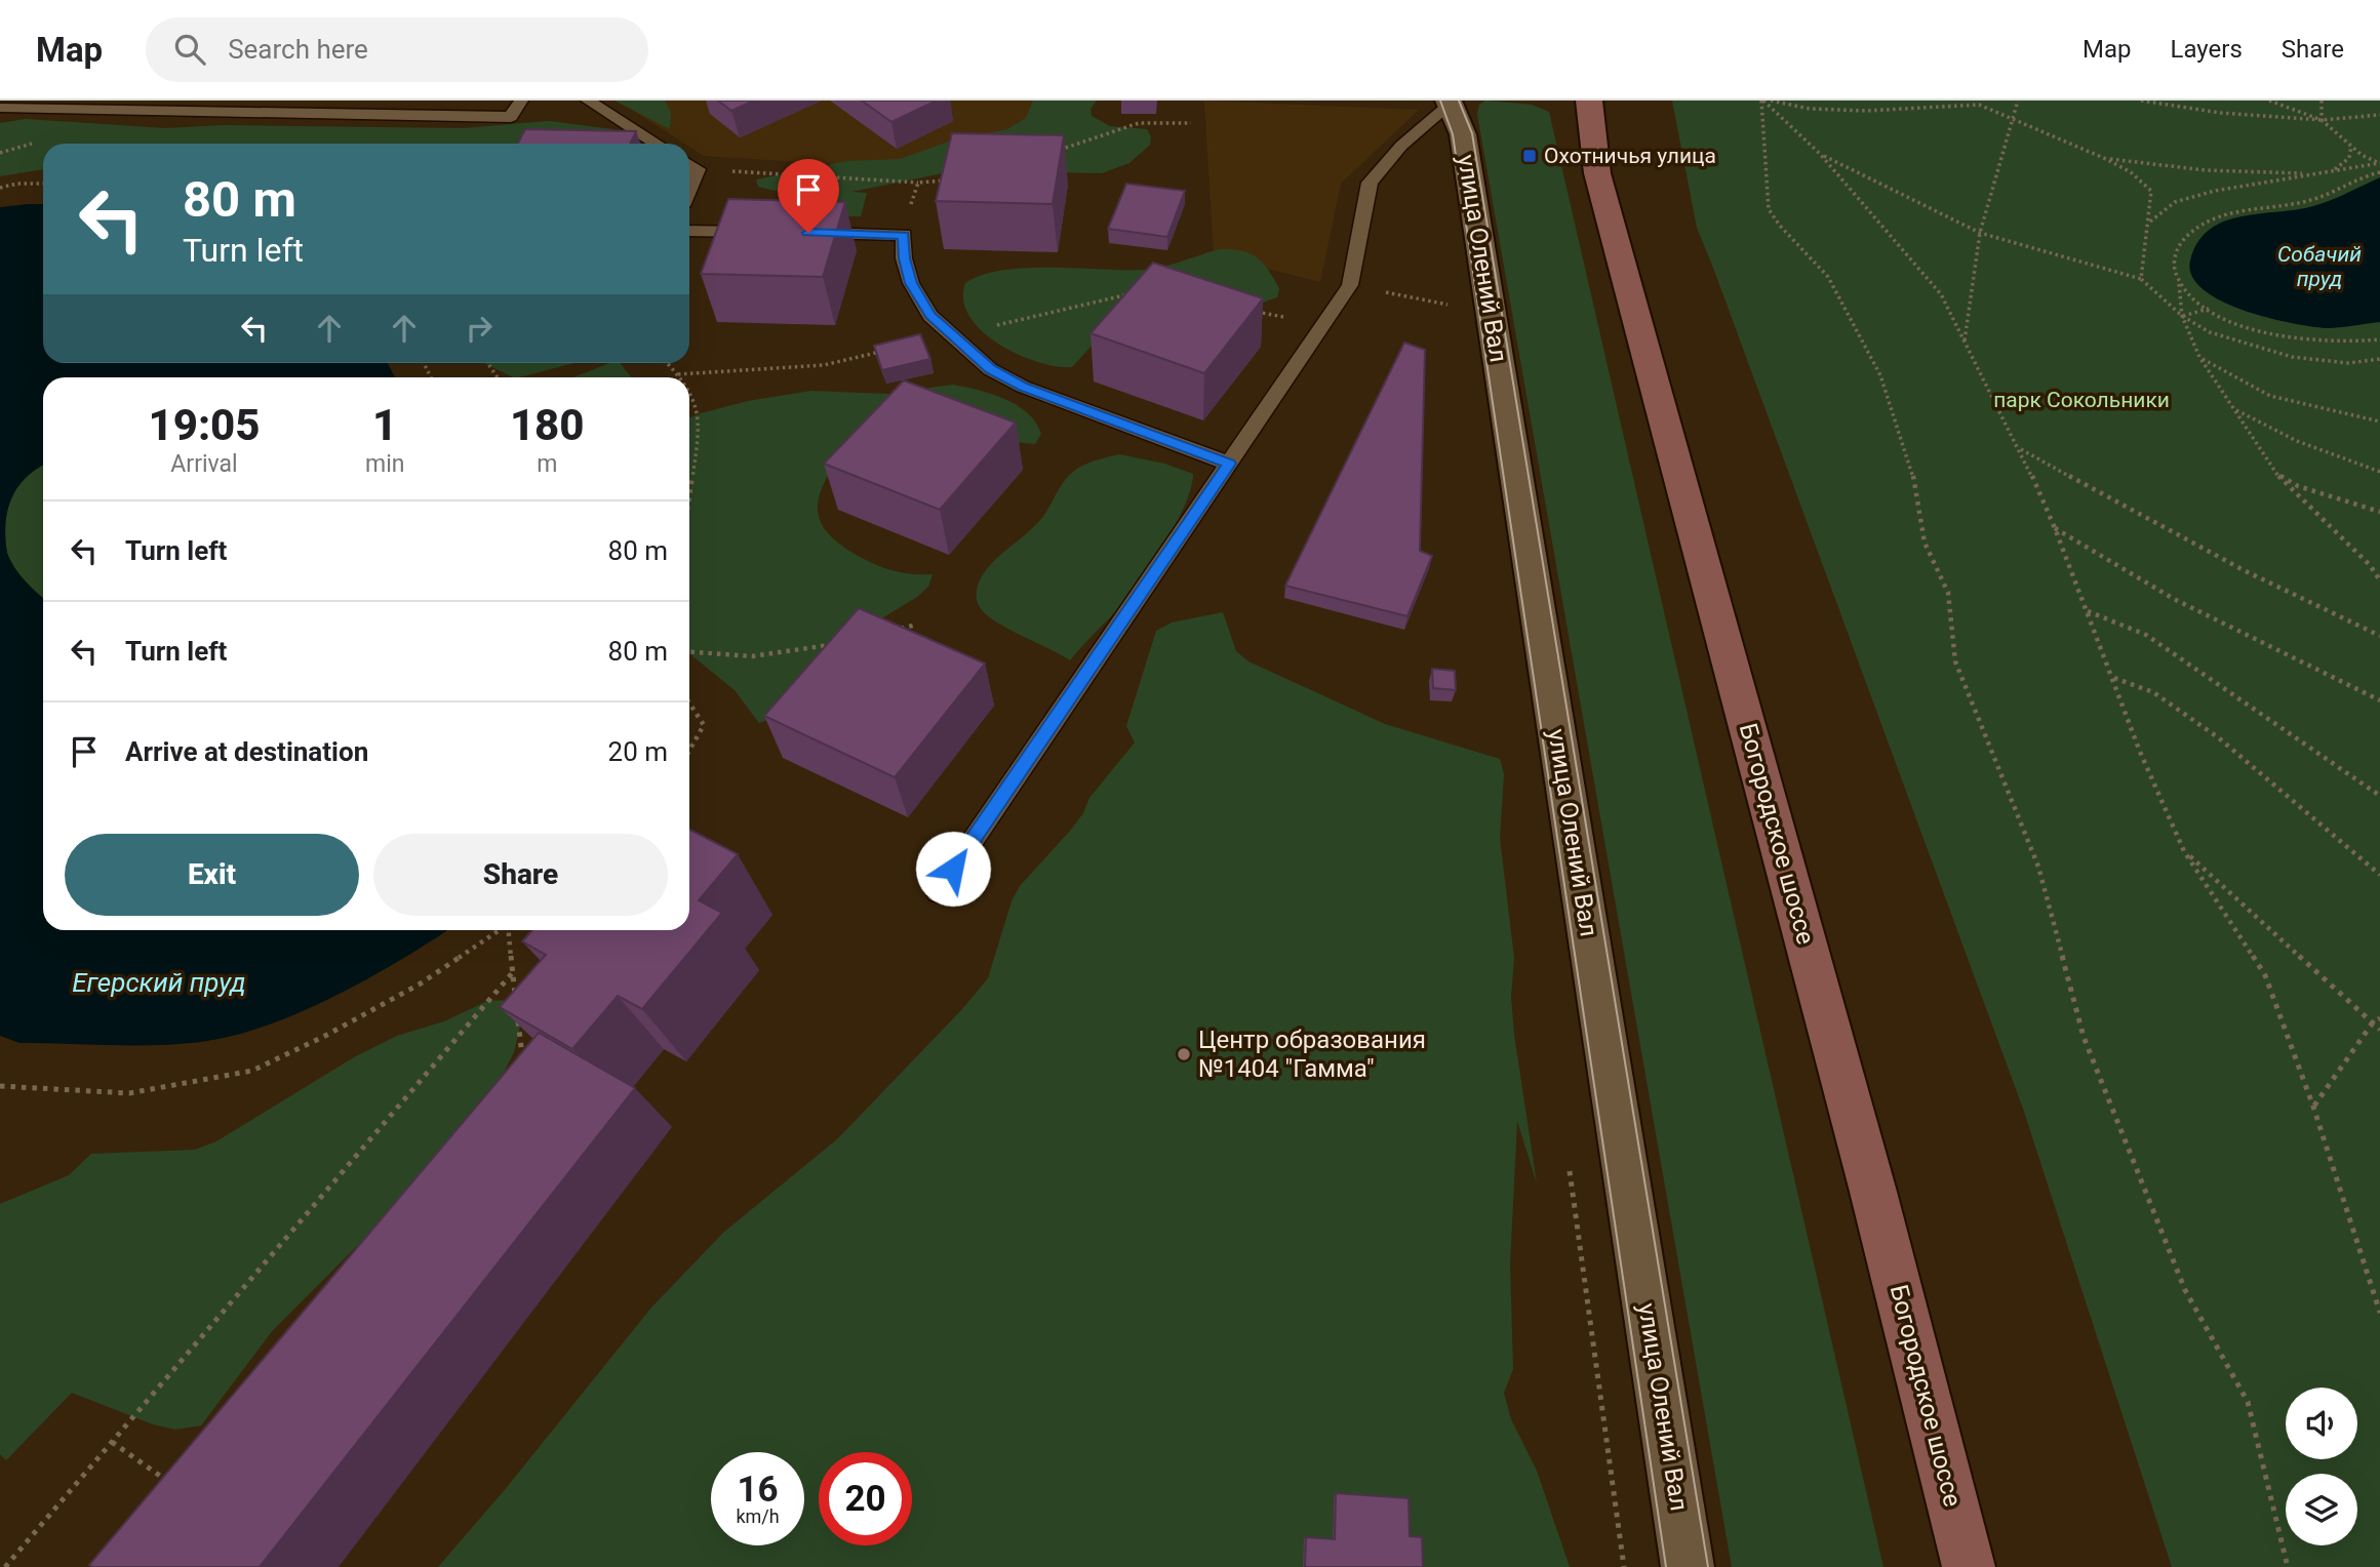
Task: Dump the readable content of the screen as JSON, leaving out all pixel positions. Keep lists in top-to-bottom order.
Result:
{
  "streets": {
    "main road": ["Богородское шоссе"],
    "street": ["улица Олений Вал"]
  },
  "water": ["Собачий пруд", "Егерский пруд"],
  "parks": ["парк Сокольники"],
  "places": {
    "transit": ["Охотничья улица"],
    "other": ["Центр образования №1404 \"Гамма\""]
  },
  "page": {
    "header": "Map",
    "search": "Search here",
    "nav": ["Map", "Layers", "Share"],
    "turn": ["80 m", "Turn left"],
    "eta": [
      "19:05",
      "Arrival",
      "1",
      "min",
      "180",
      "m"
    ],
    "list": [
      {
        "name": "Turn left",
        "value": "80 m"
      },
      {
        "name": "Turn left",
        "value": "80 m"
      },
      {
        "name": "Arrive at destination",
        "value": "20 m"
      }
    ],
    "buttons": ["Exit", "Share"],
    "speed": "16 km/h",
    "limit": "20"
  }
}
